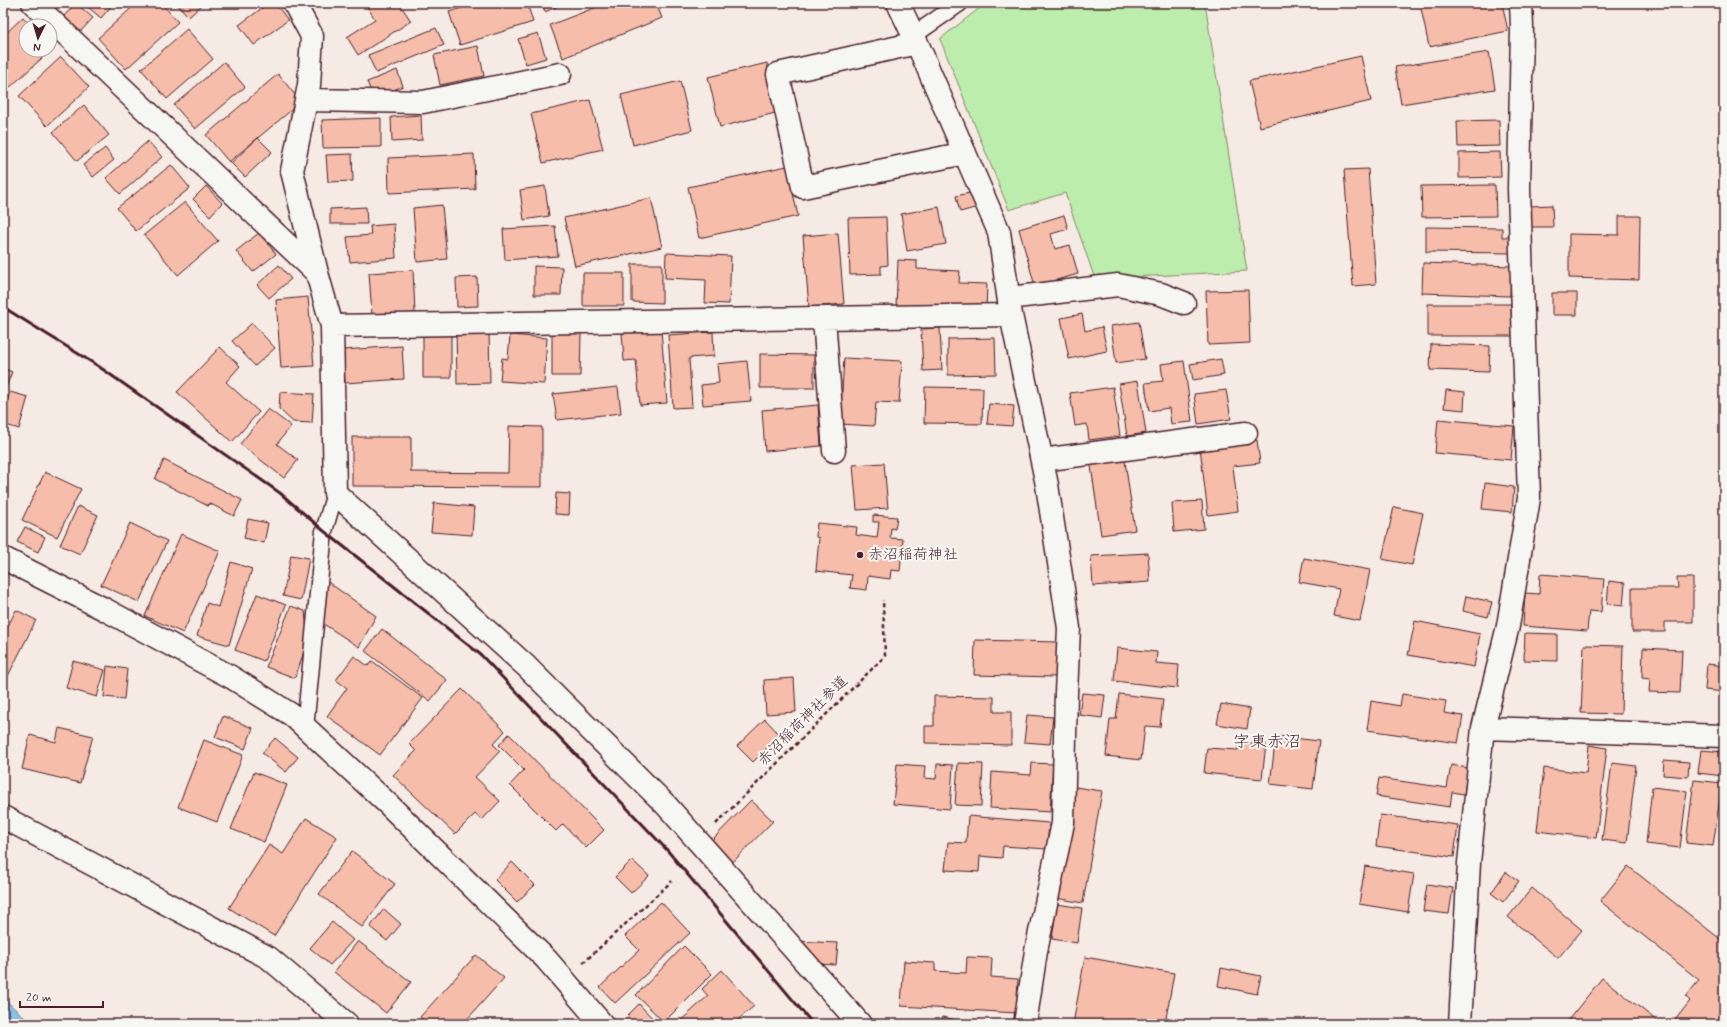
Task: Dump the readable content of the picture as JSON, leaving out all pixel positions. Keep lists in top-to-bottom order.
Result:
{
  "streets": {
    "path": ["赤沼稲荷神社参道"]
  },
  "districts": ["字東赤沼"],
  "places": ["赤沼稲荷神社"],
  "scale_bar": "20 m",
  "north": "bottom"
}
